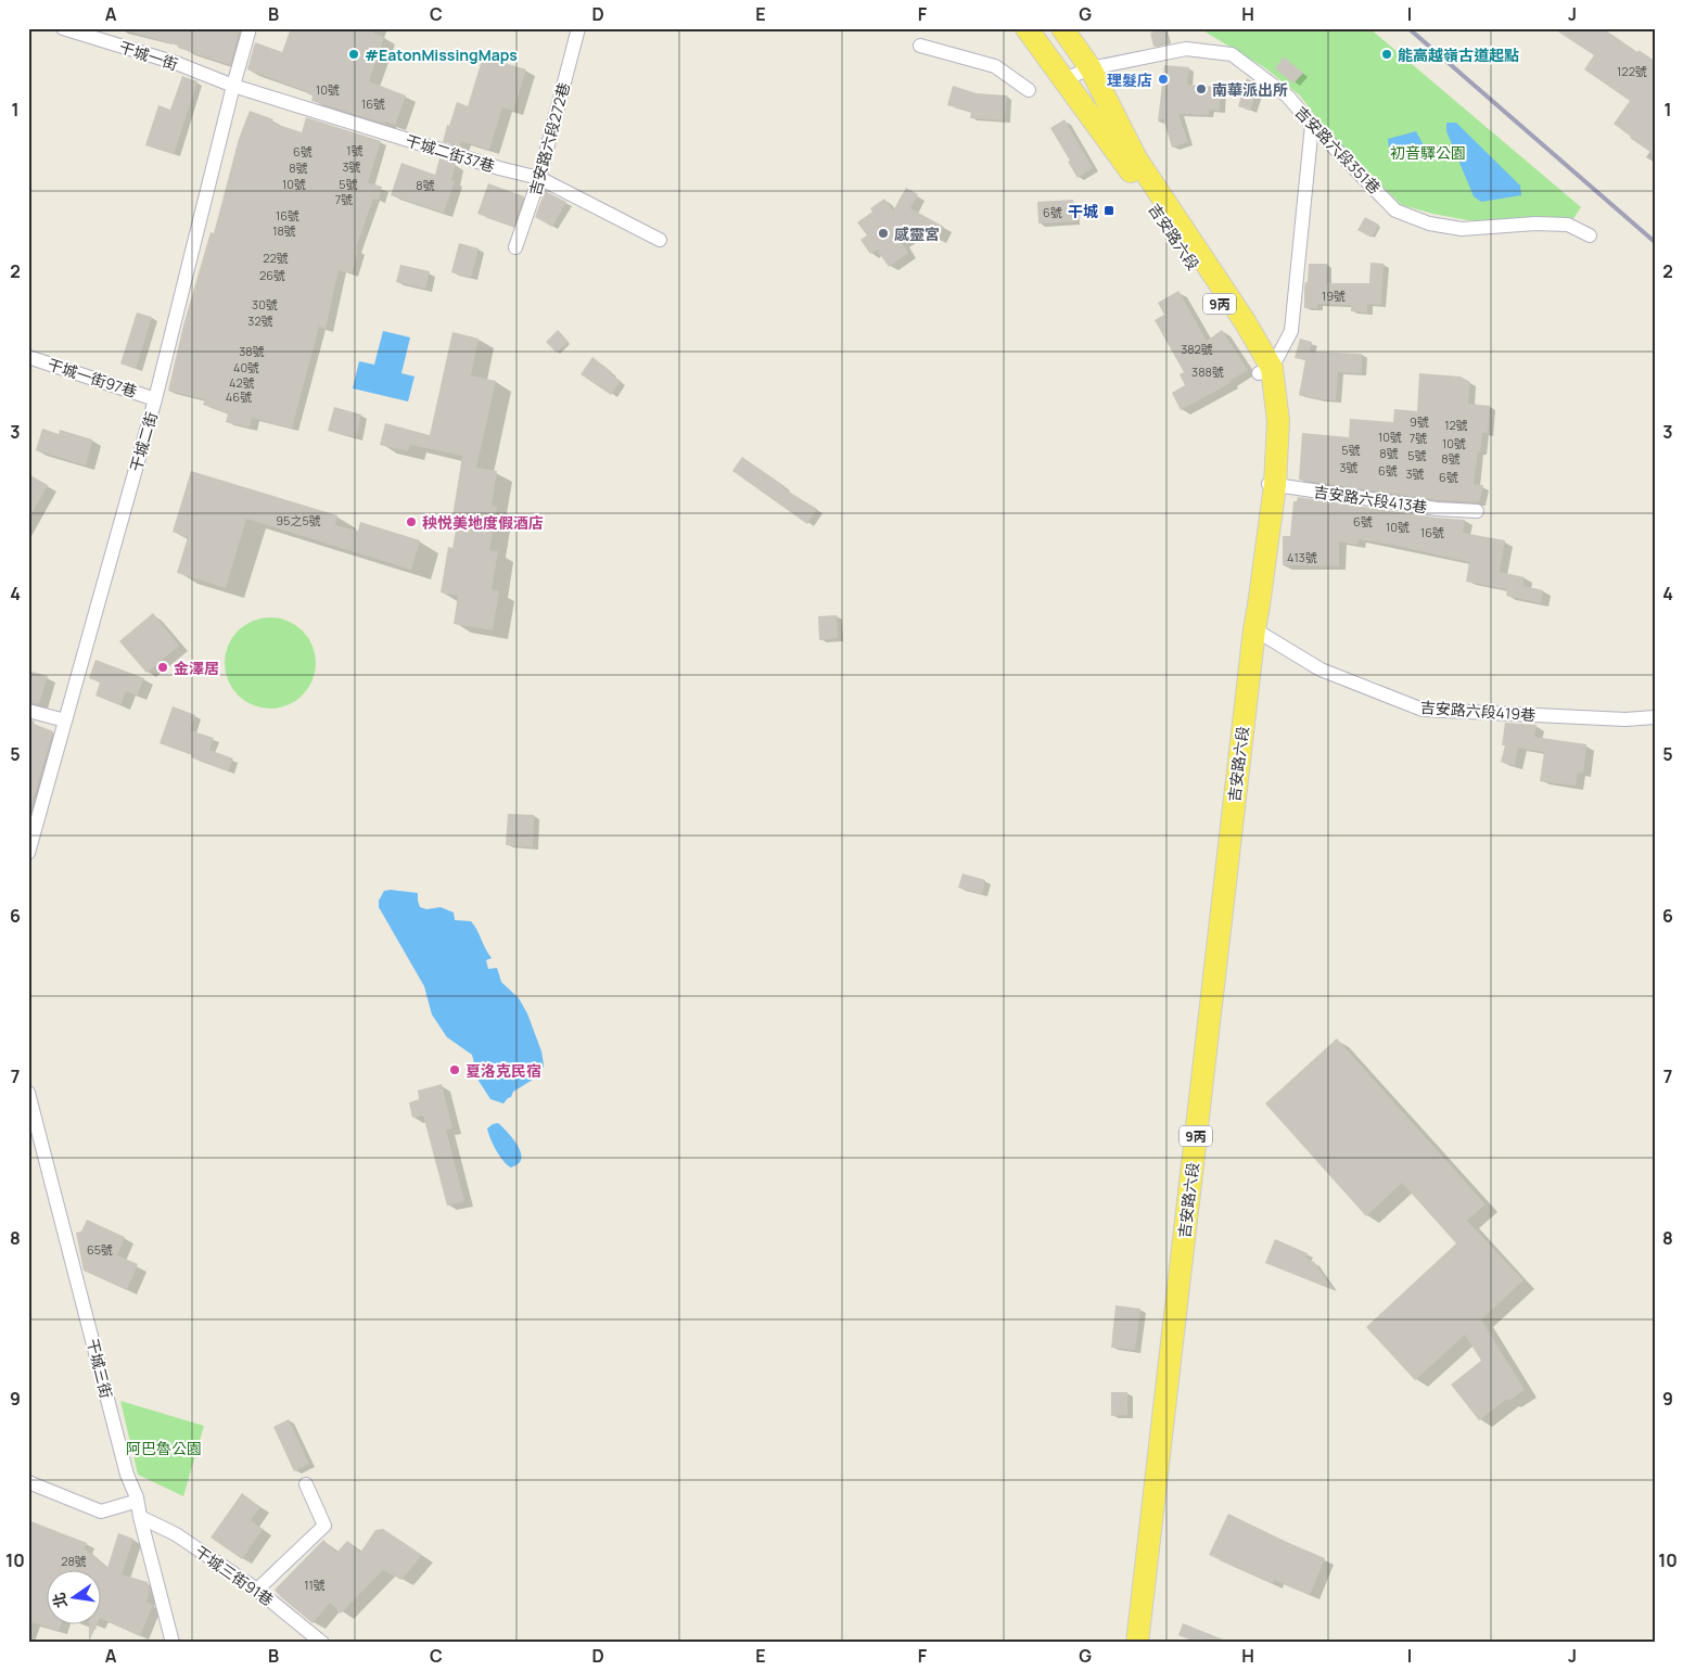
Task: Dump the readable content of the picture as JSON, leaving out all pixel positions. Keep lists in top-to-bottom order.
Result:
{
  "streets": {
    "main road": ["吉安路六段", "9丙"],
    "street": [
      "干城一街",
      "吉安路六段272巷",
      "吉安路六段351巷",
      "干城二街37巷",
      "干城一街97巷",
      "干城二街",
      "吉安路六段413巷",
      "吉安路六段419巷",
      "干城三街",
      "干城三街91巷"
    ]
  },
  "crossings": [
    ["干城一街", "干城二街37巷"],
    ["干城一街", "干城二街"],
    ["吉安路六段272巷", "干城二街37巷"],
    ["吉安路六段351巷", "吉安路六段"],
    ["干城二街37巷", "干城二街"],
    ["吉安路六段", "吉安路六段413巷"],
    ["吉安路六段", "吉安路六段419巷"],
    ["干城一街97巷", "干城二街"],
    ["干城三街", "干城三街91巷"]
  ],
  "parks": ["初音驛公園", "阿巴魯公園"],
  "places": {
    "other": [
      "#EatonMissingMaps",
      "能高越嶺古道起點",
      "理髮店",
      "南華派出所",
      "感靈宮",
      "秧悦美地度假酒店",
      "金澤居",
      "夏洛克民宿"
    ],
    "transit": ["干城"]
  },
  "house_numbers": [
    "122號",
    "10號",
    "16號",
    "1號",
    "6號",
    "3號",
    "8號",
    "10號",
    "5號",
    "8號",
    "7號",
    "6號",
    "16號",
    "18號",
    "22號",
    "26號",
    "19號",
    "30號",
    "32號",
    "382號",
    "38號",
    "40號",
    "388號",
    "42號",
    "46號",
    "9號",
    "12號",
    "10號",
    "7號",
    "10號",
    "5號",
    "8號",
    "5號",
    "8號",
    "3號",
    "6號",
    "3號",
    "6號",
    "95之5號",
    "6號",
    "10號",
    "16號",
    "413號",
    "65號",
    "28號",
    "11號"
  ],
  "north": "left",
  "grid": {
    "columns": [
      "A",
      "B",
      "C",
      "D",
      "E",
      "F",
      "G",
      "H",
      "I",
      "J"
    ],
    "rows": [
      "1",
      "2",
      "3",
      "4",
      "5",
      "6",
      "7",
      "8",
      "9",
      "10"
    ]
  }
}
